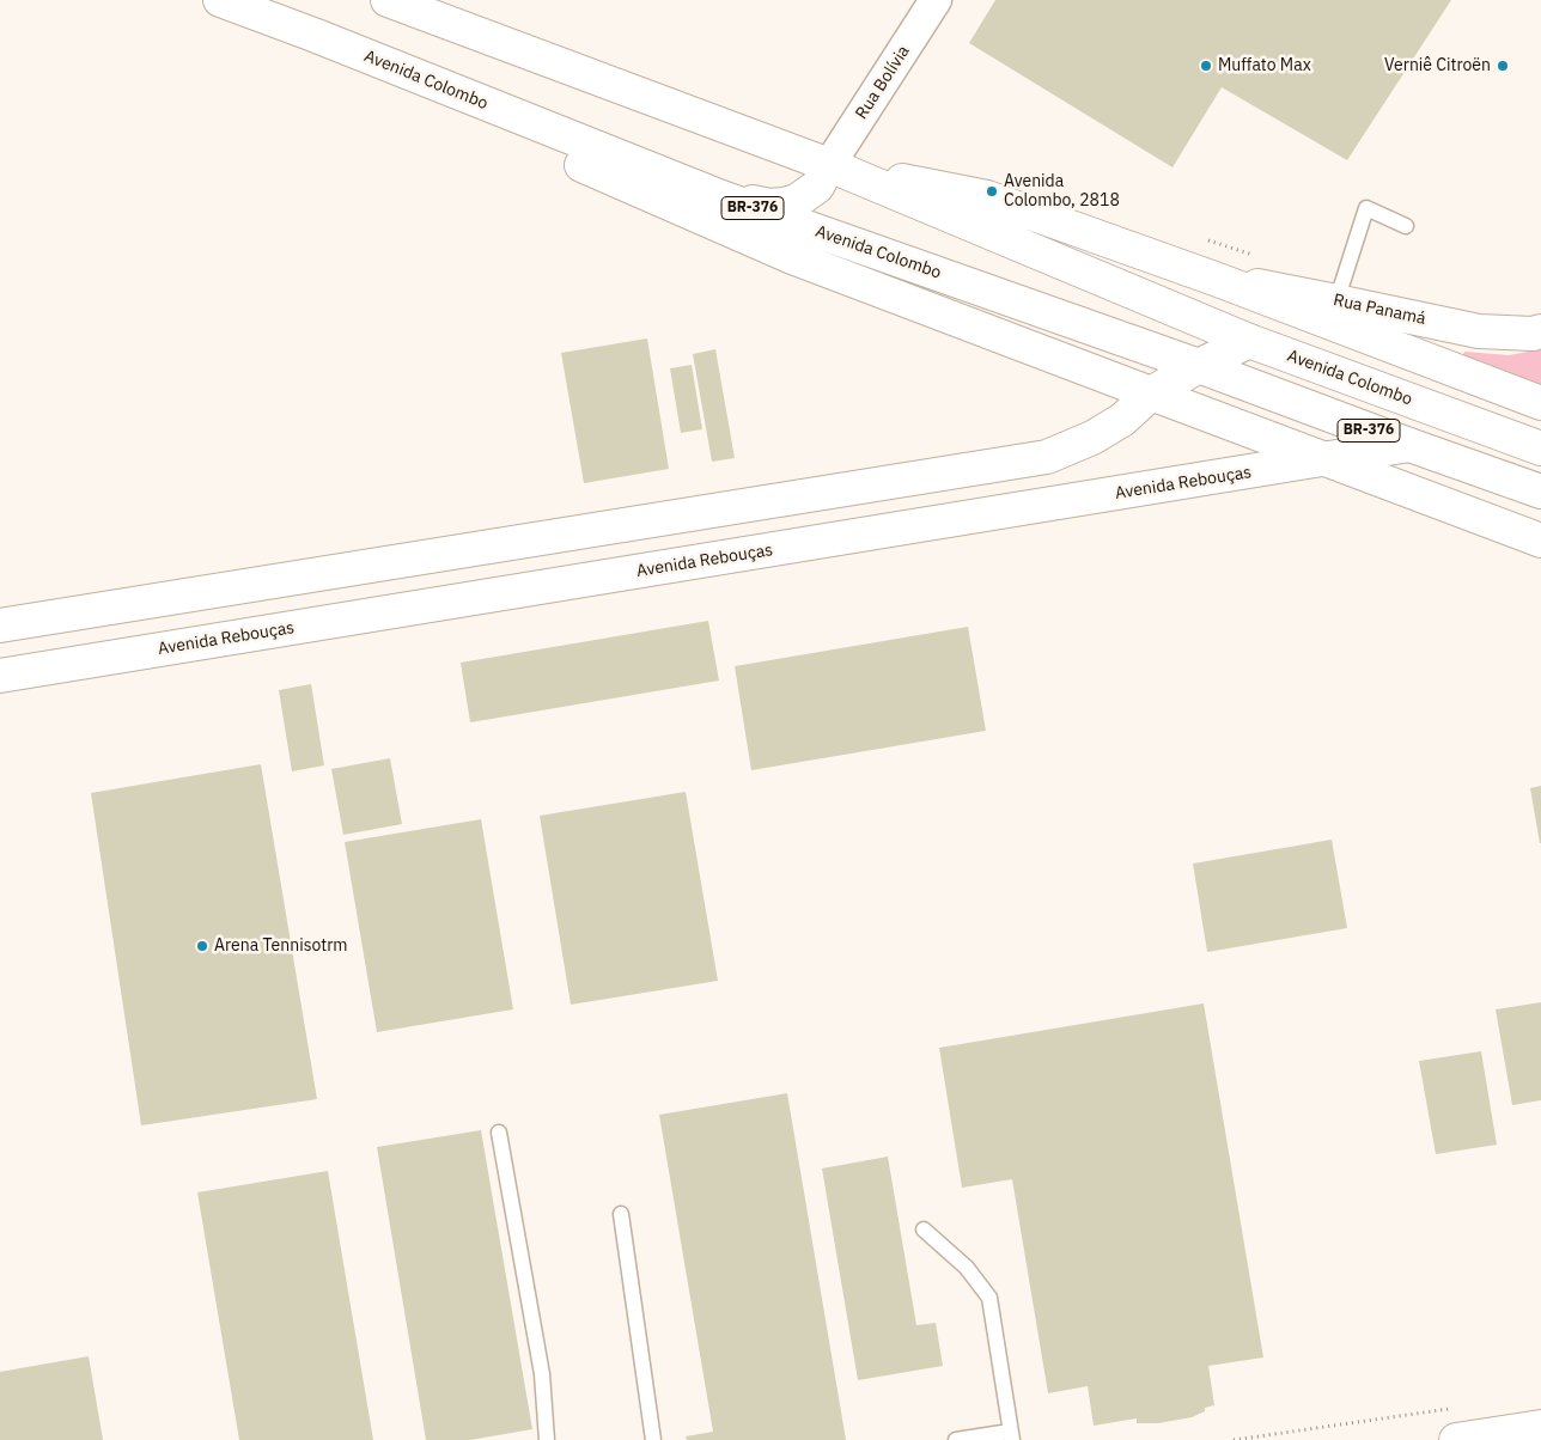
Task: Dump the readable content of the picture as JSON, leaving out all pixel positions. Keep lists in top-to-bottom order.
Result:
{
  "streets": {
    "main road": [
      "Avenida Colombo",
      "BR-376",
      "Rua Panamá",
      "Avenida Rebouças"
    ],
    "street": ["Rua Bolívia"]
  },
  "crossings": [
    ["Avenida Colombo", "Rua Bolívia"],
    ["Avenida Colombo", "Rua Panamá"],
    ["Avenida Colombo", "Avenida Rebouças"]
  ],
  "places": [
    "Muffato Max",
    "Verniê Citroën",
    "Avenida Colombo, 2818",
    "Arena Tennisotrm"
  ]
}
